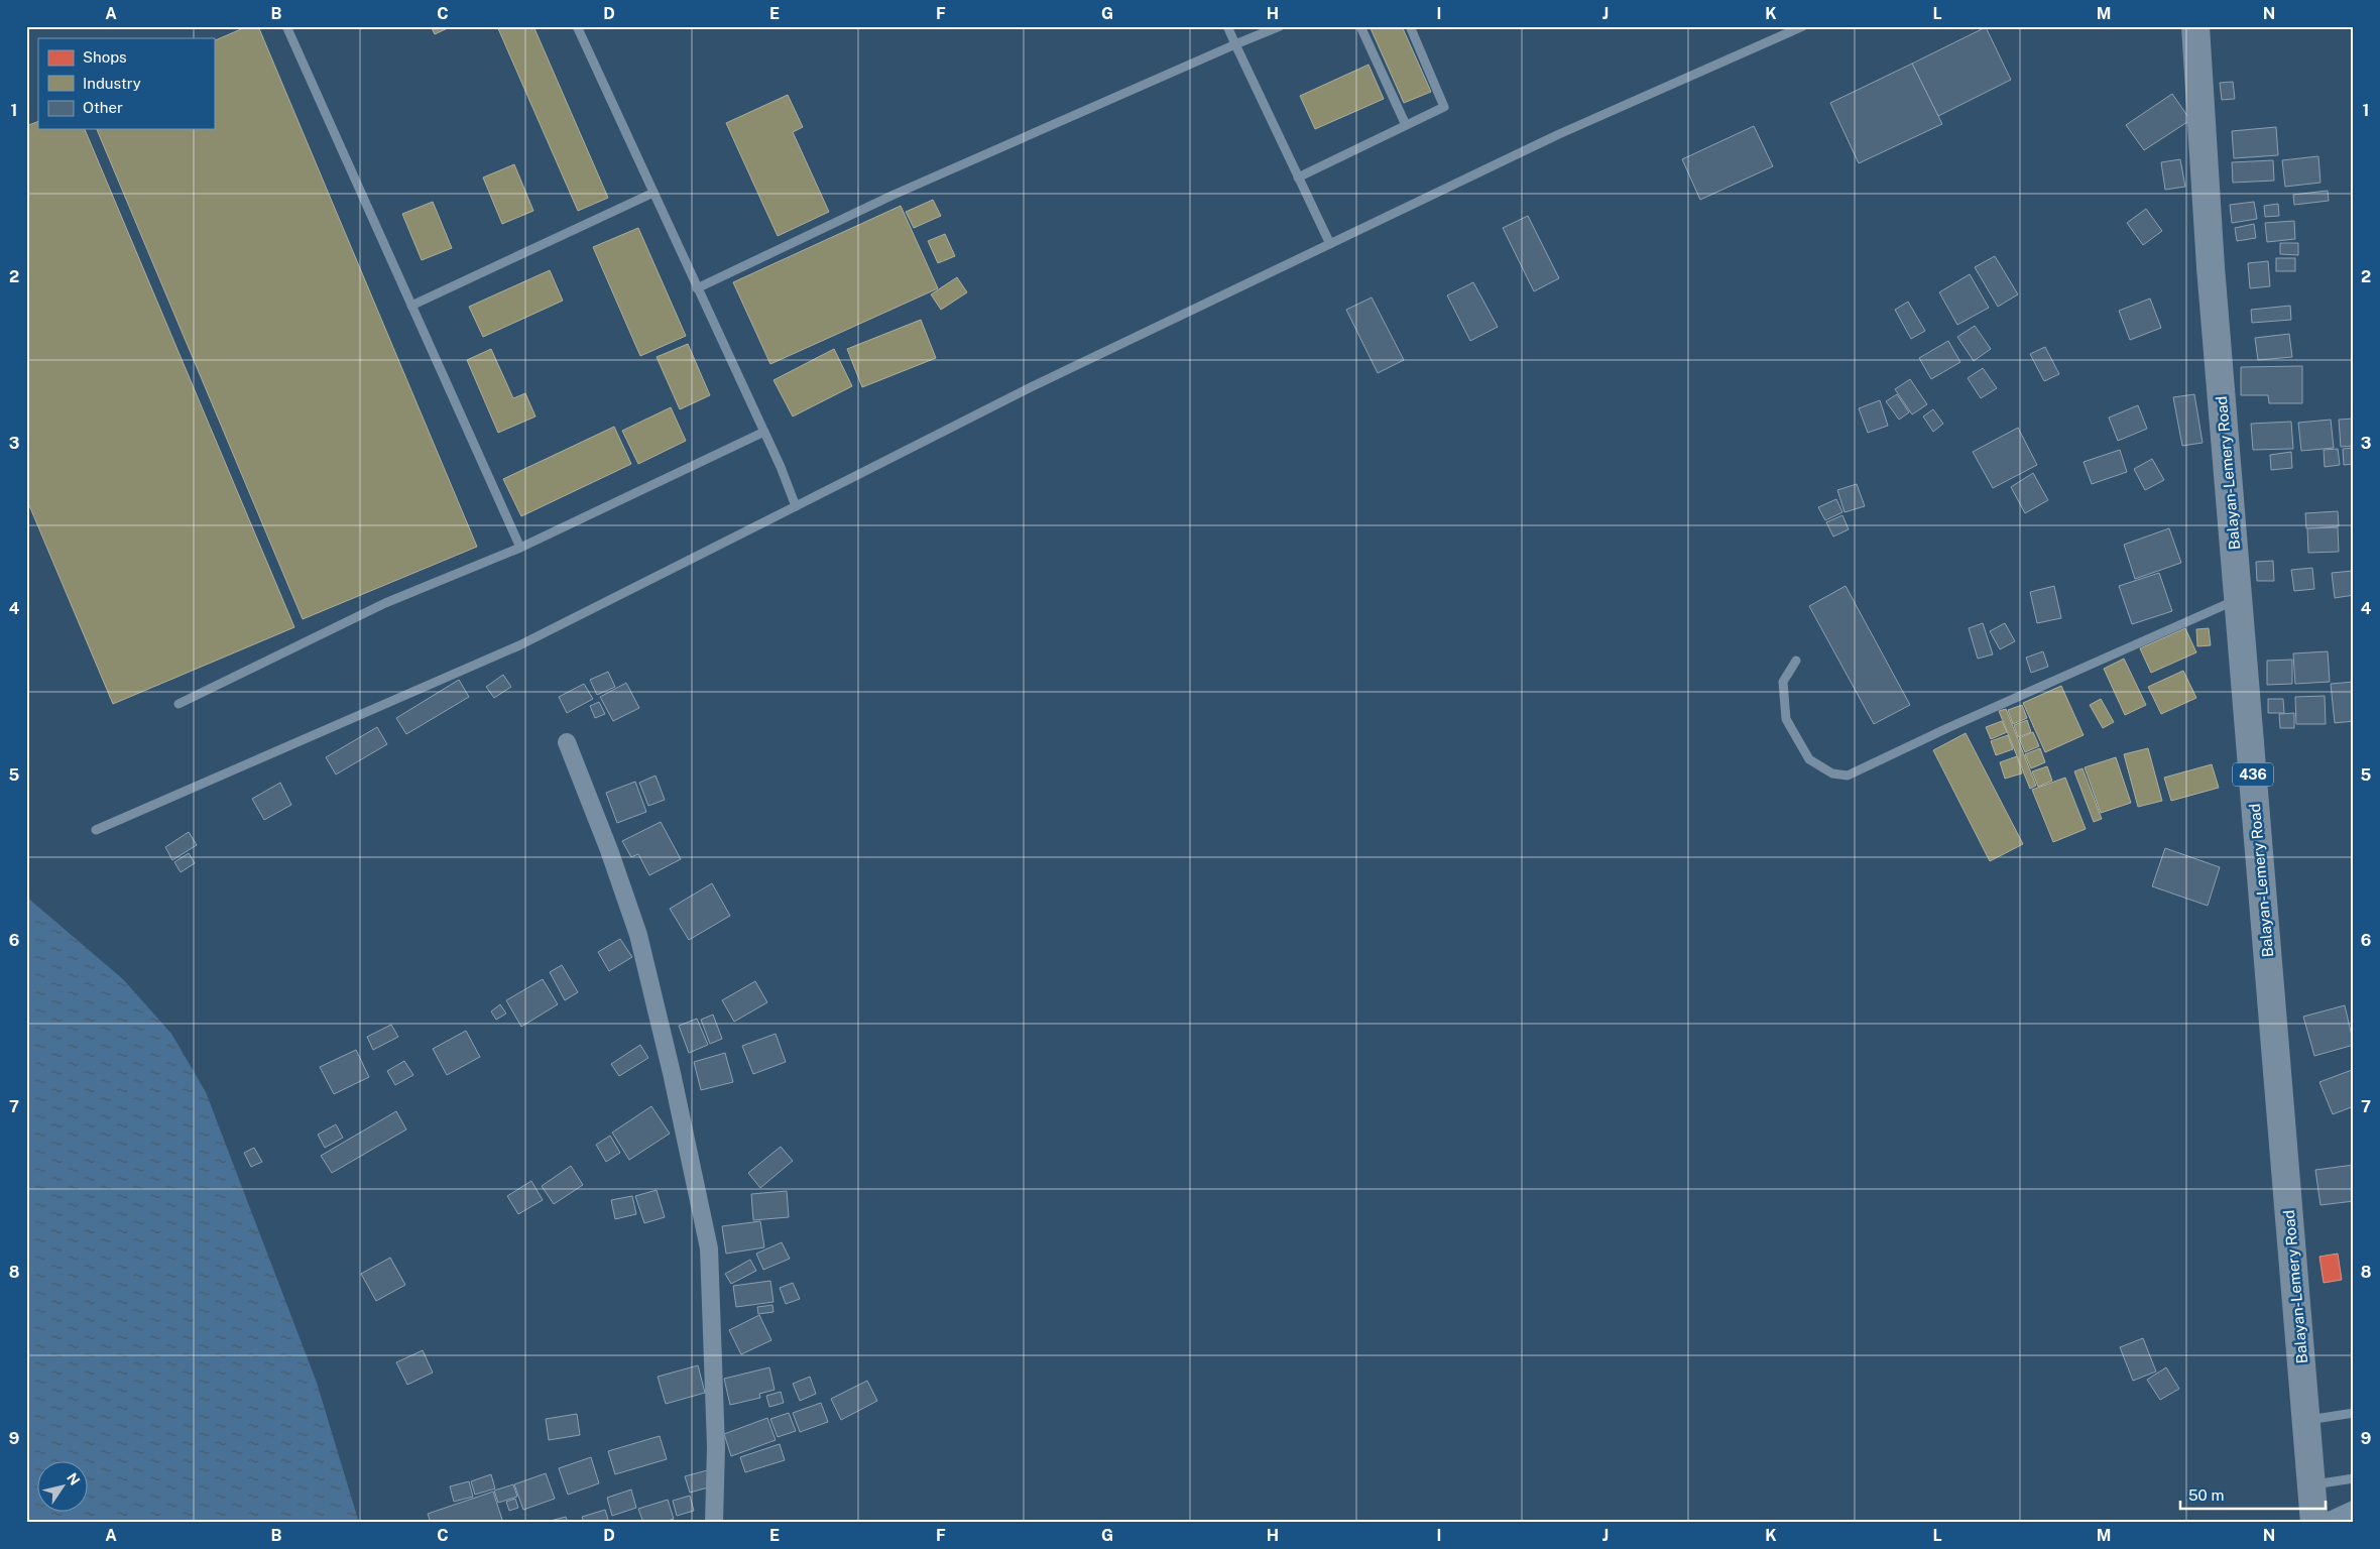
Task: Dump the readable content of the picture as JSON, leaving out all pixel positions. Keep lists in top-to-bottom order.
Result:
{
  "streets": {
    "main road": ["Balayan-Lemery Road", "436"]
  },
  "legend": ["Shops", "Industry", "Other"],
  "scale_bar": "50 m",
  "north": "top right",
  "grid": {
    "columns": [
      "A",
      "B",
      "C",
      "D",
      "E",
      "F",
      "G",
      "H",
      "I",
      "J",
      "K",
      "L",
      "M",
      "N"
    ],
    "rows": [
      "1",
      "2",
      "3",
      "4",
      "5",
      "6",
      "7",
      "8",
      "9"
    ]
  }
}
